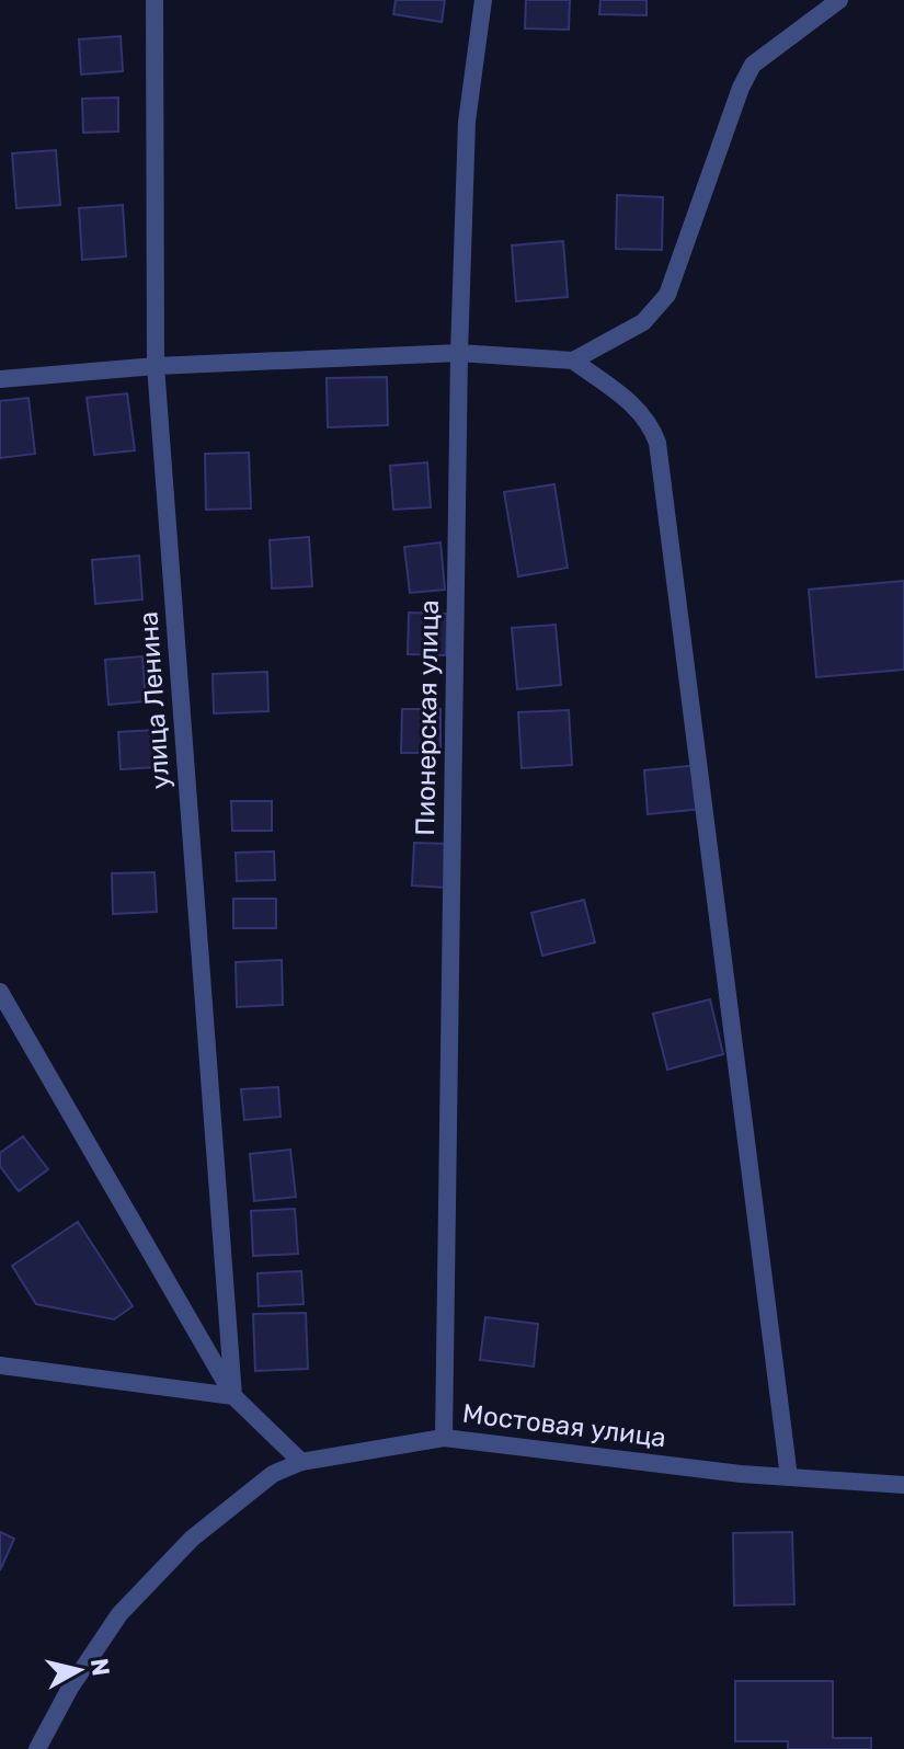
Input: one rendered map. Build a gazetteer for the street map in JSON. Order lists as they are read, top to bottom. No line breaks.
{"streets":{"street":["улица Ленина","Пионерская улица","Мостовая улица"]},"crossings":[["Пионерская улица","Мостовая улица"]],"north":"right"}
